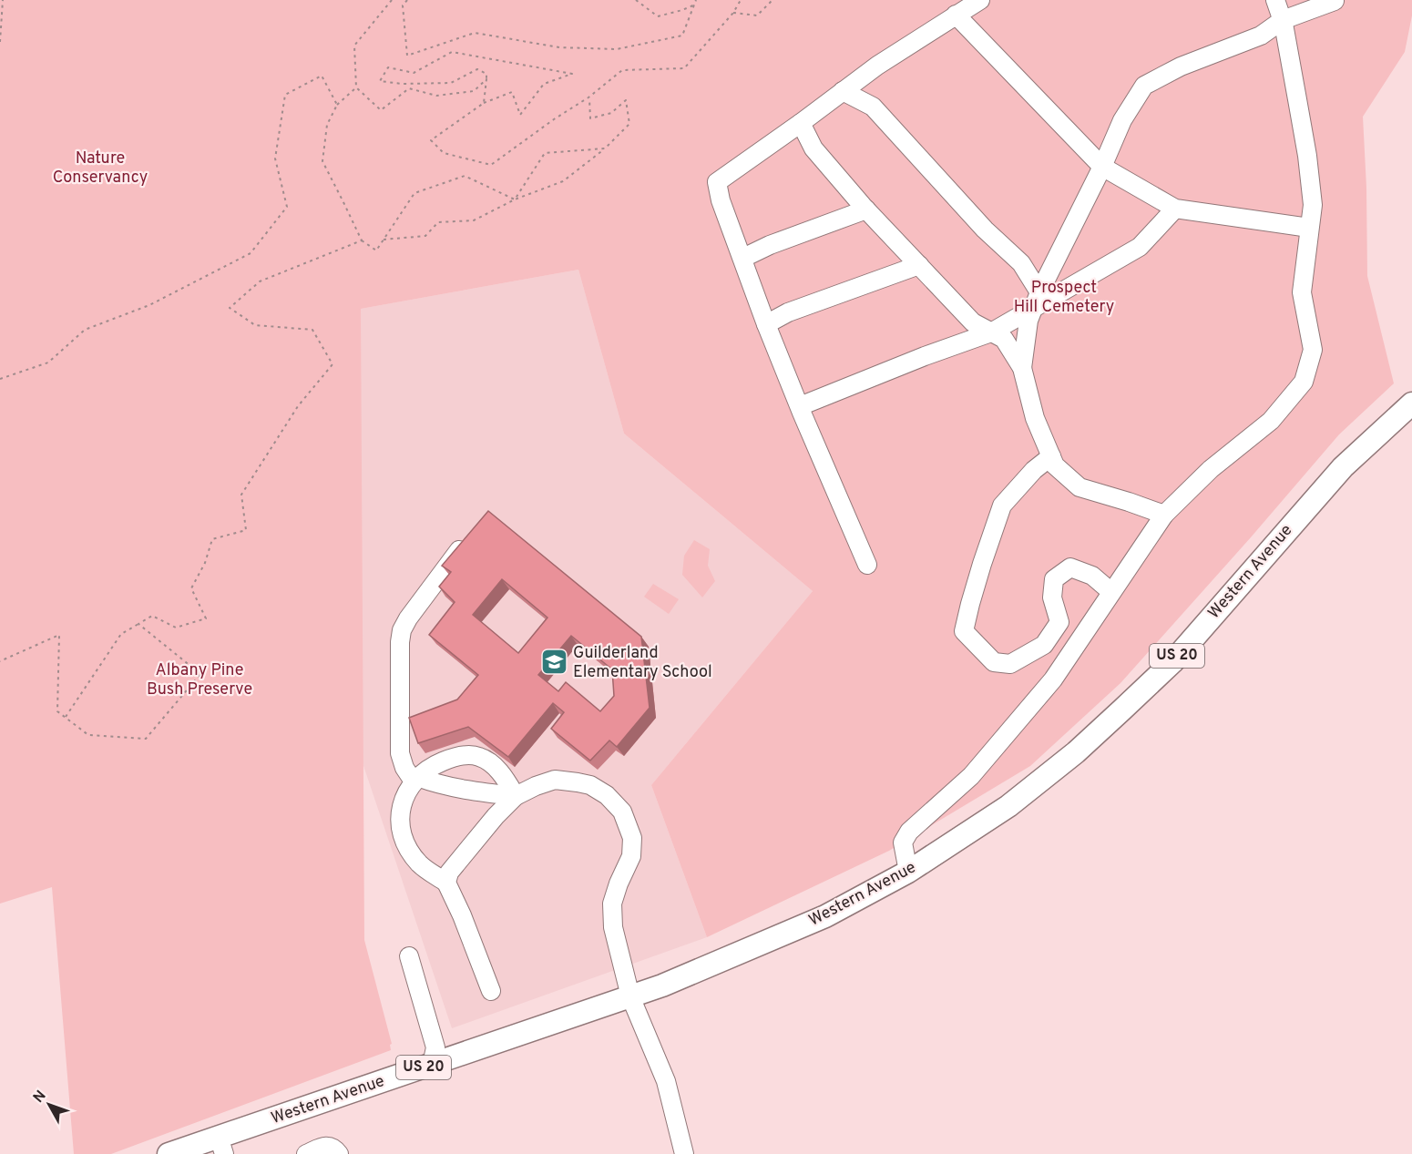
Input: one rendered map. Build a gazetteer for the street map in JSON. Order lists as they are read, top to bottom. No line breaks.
{"streets":{"main road":["Western Avenue","US 20"]},"parks":["Nature Conservancy","Prospect Hill Cemetery","Albany Pine Bush Preserve"],"places":{"school or university":["Guilderland Elementary School"]},"north":"top left"}
